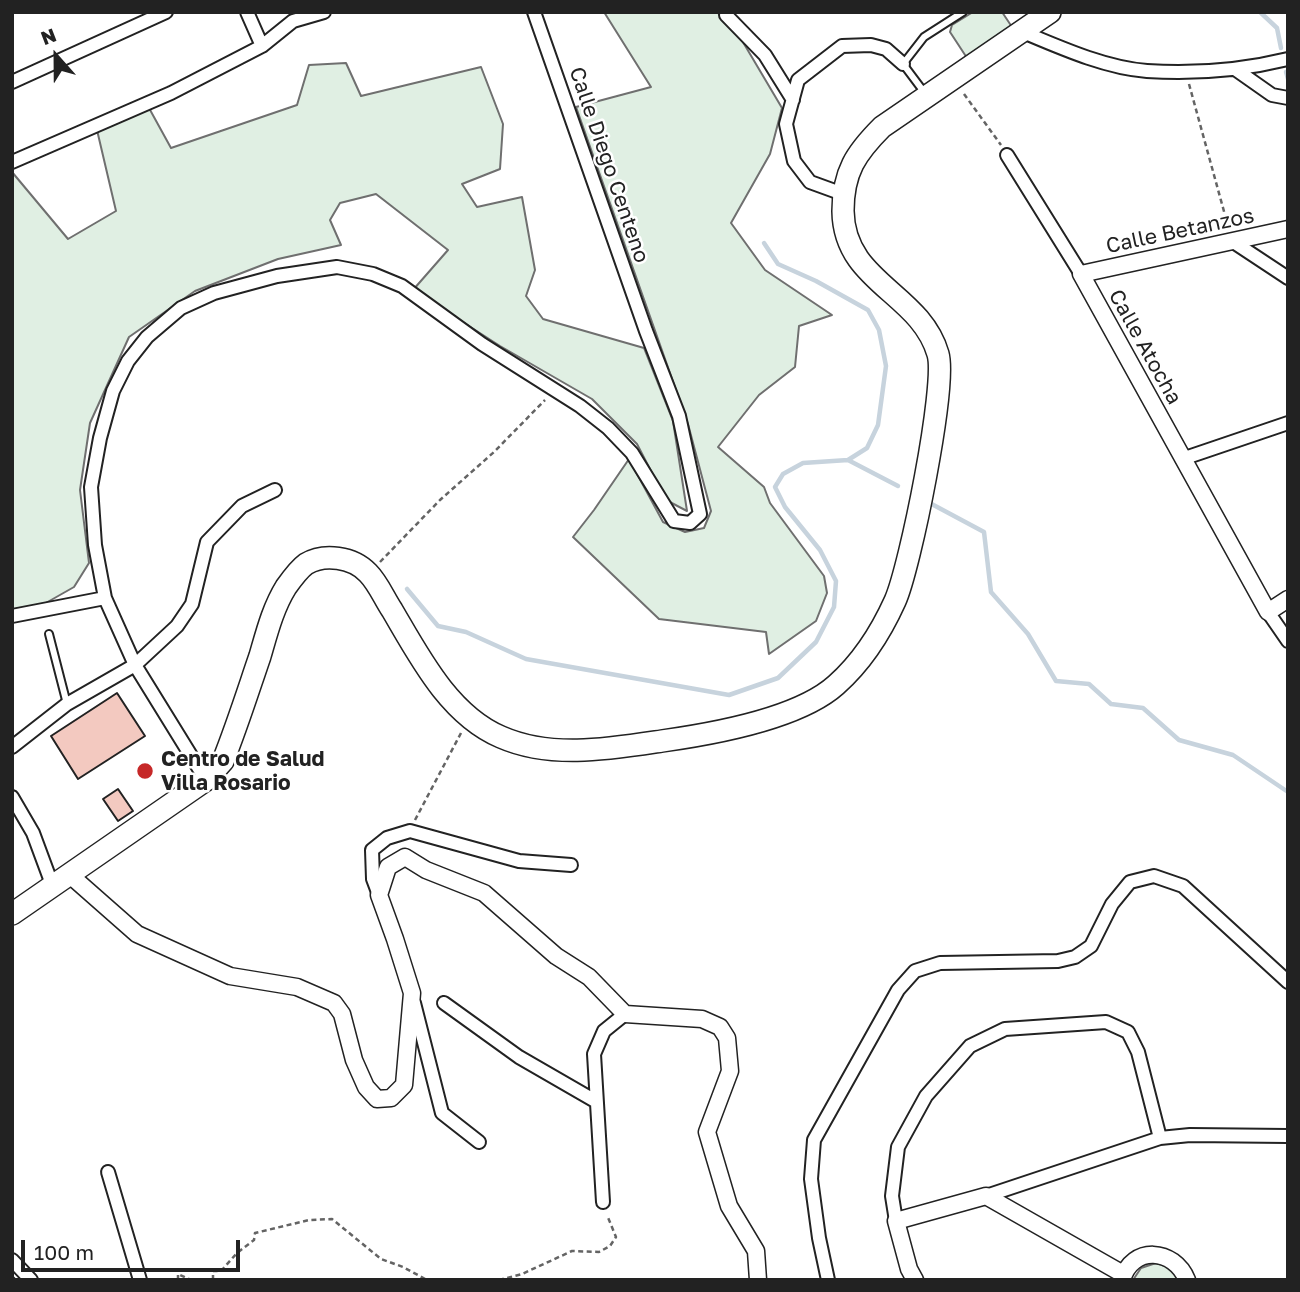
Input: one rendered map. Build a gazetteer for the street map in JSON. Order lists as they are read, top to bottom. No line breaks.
{"streets":{"street":["Calle Diego Centeno","Calle Betanzos","Calle Atocha"]},"crossings":[["Calle Betanzos","Calle Atocha"]],"places":["Centro de Salud Villa Rosario"],"scale_bar":"100 m","north":"top"}
